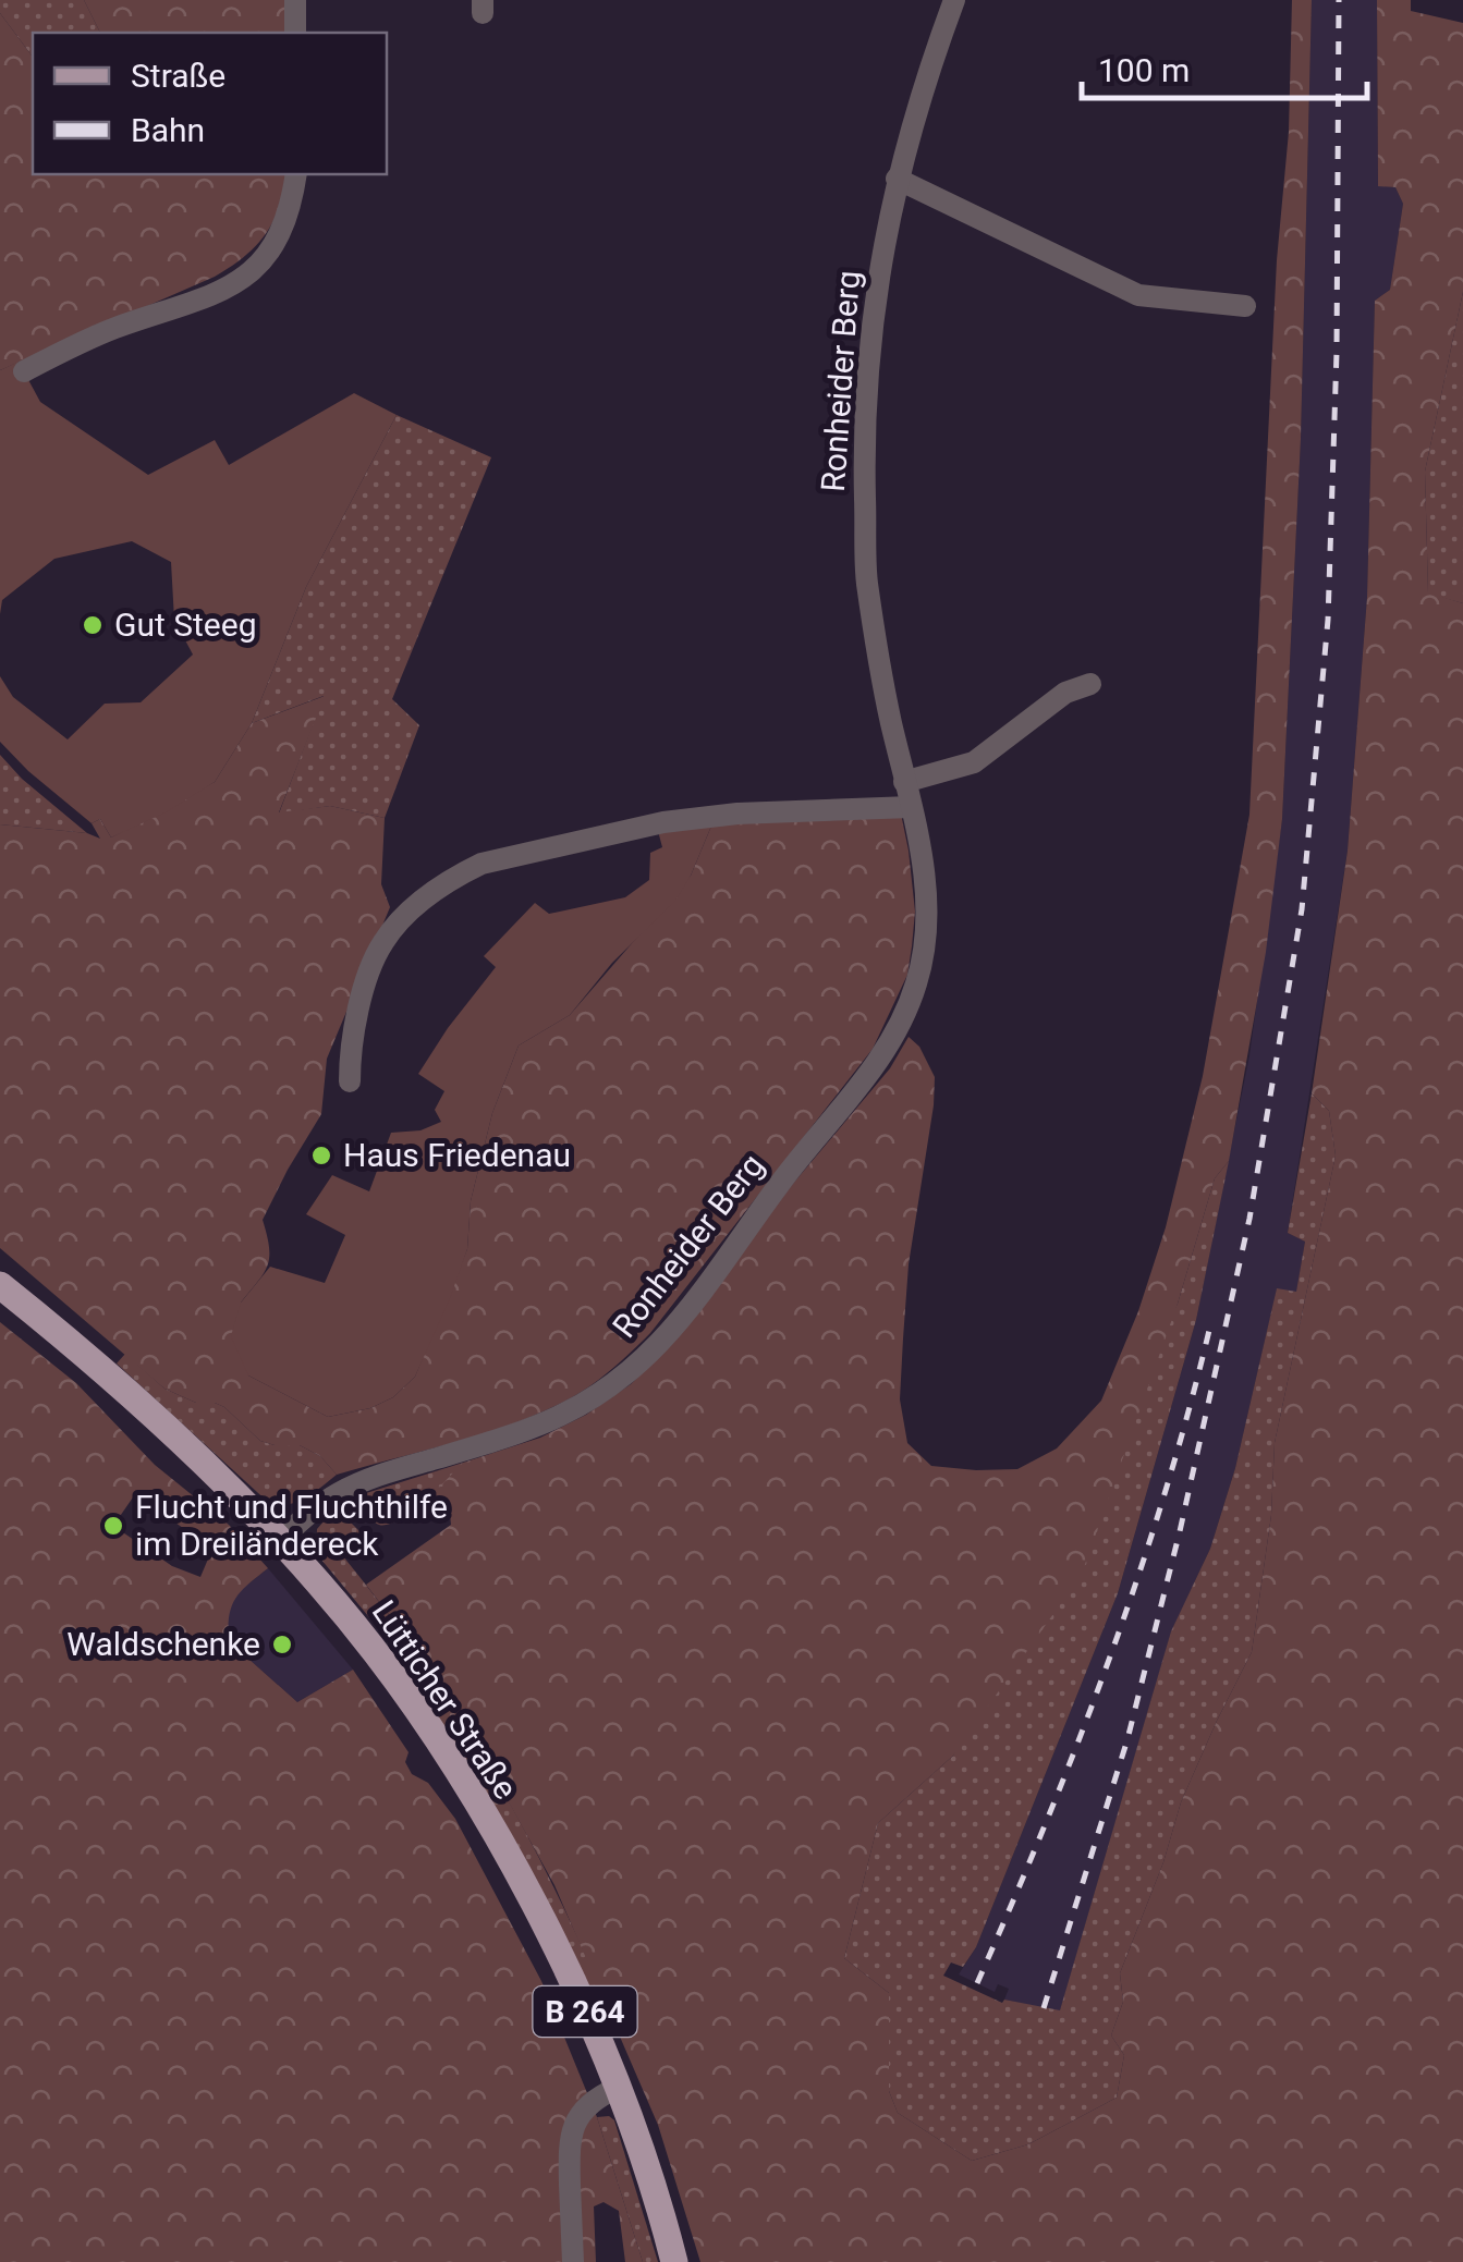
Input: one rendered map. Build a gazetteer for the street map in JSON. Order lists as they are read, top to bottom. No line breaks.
{"streets":{"main road":["Lütticher Straße","B 264"],"street":["Ronheider Berg"]},"crossings":[["Ronheider Berg","Lütticher Straße"]],"places":["Gut Steeg","Haus Friedenau","Flucht und Fluchthilfe im Dreiländereck","Waldschenke"],"legend":["Straße","Bahn"],"scale_bar":"100 m"}
